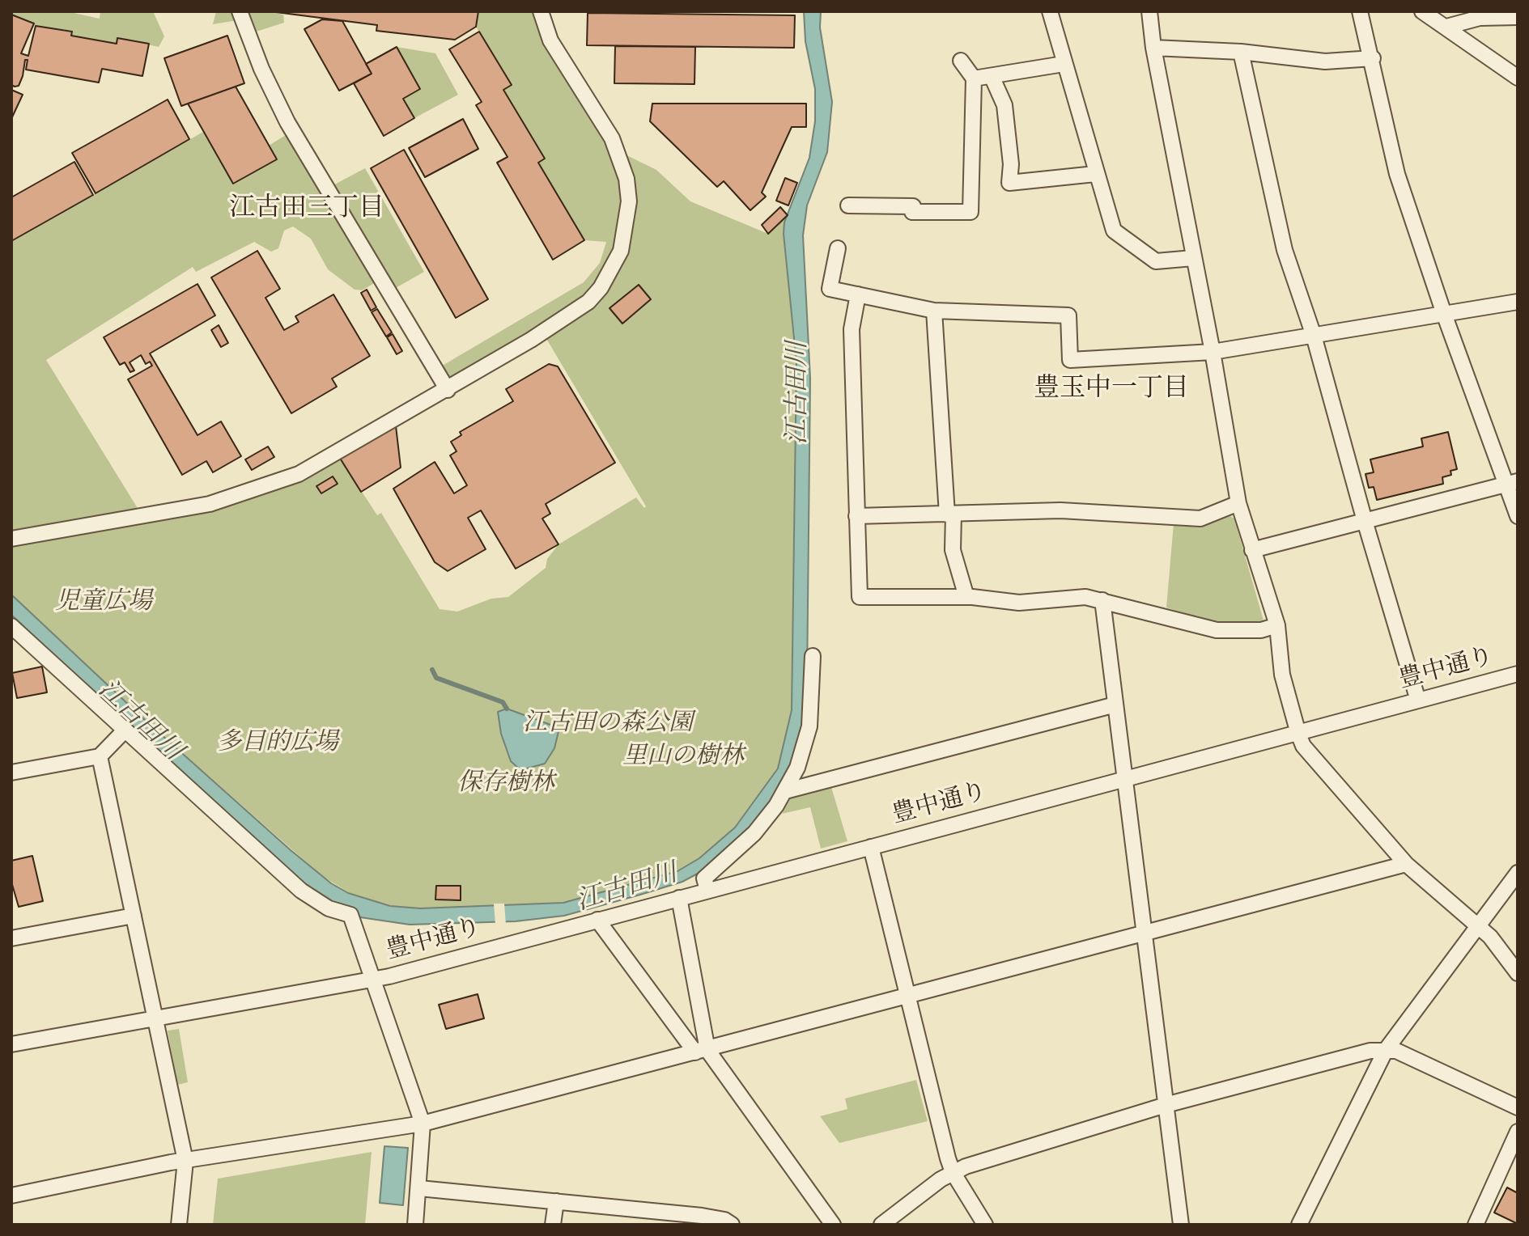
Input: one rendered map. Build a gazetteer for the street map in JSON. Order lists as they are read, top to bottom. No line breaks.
{"streets":{"street":["豊中通り"]},"districts":["江古田三丁目","豊玉中一丁目"],"water":["江古田川"],"parks":["児童広場","江古田の森公園","多目的広場","里山の樹林","保存樹林"]}
